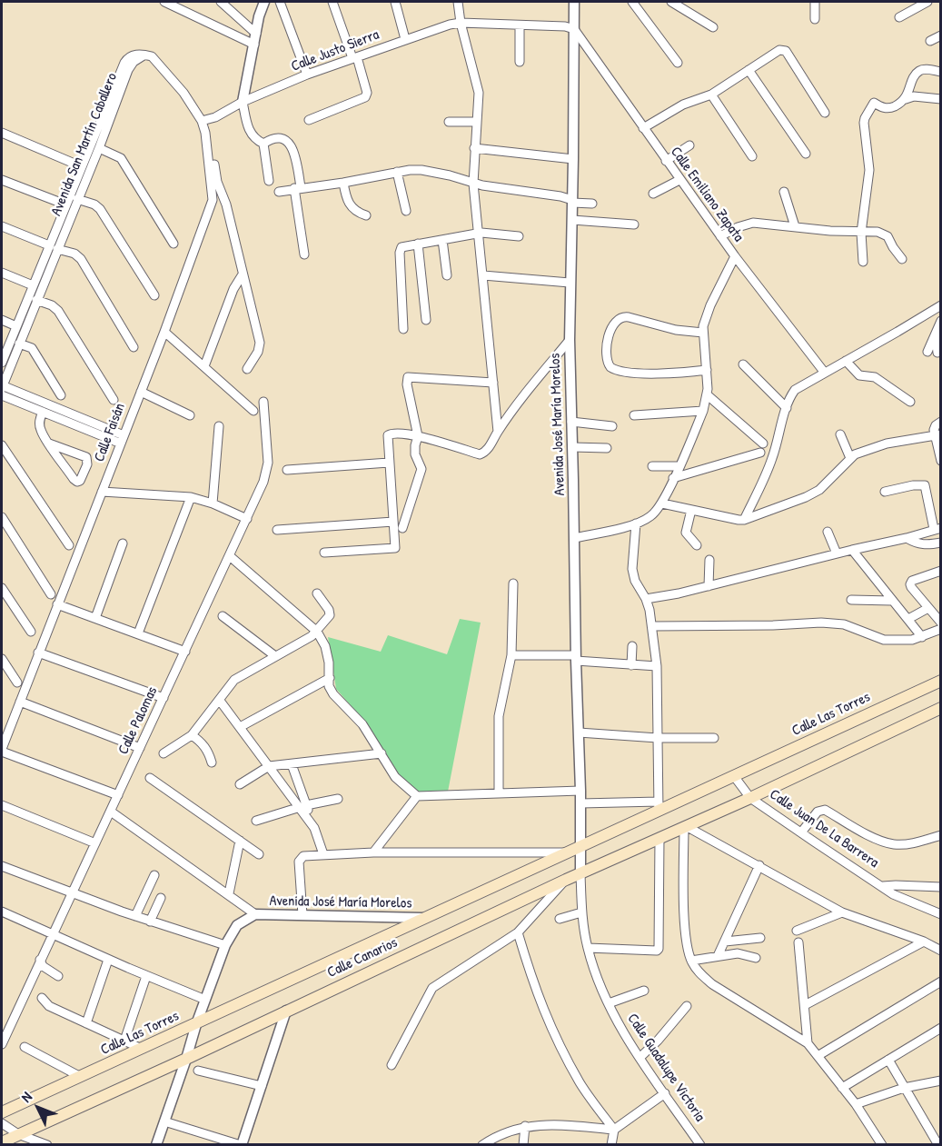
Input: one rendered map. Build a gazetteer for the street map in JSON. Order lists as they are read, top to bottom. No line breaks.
{"streets":{"main road":["Calle Las Torres","Calle Juan De La Barrera","Calle Canarios"],"street":["Calle Justo Sierra","Avenida San Martín Caballero","Calle Emiliano Zapata","Avenida José María Morelos","Calle Faisán","Calle Palomas","Calle Guadalupe Victoria"]},"crossings":[["Calle Justo Sierra","Calle Emiliano Zapata"],["Calle Justo Sierra","Avenida José María Morelos"],["Calle Justo Sierra","Calle Faisán"],["Calle Emiliano Zapata","Avenida José María Morelos"],["Avenida José María Morelos","Calle Las Torres"],["Avenida José María Morelos","Calle Canarios"],["Avenida José María Morelos","Calle Guadalupe Victoria"],["Calle Las Torres","Calle Canarios"],["Calle Juan De La Barrera","Calle Canarios"],["Calle Juan De La Barrera","Calle Guadalupe Victoria"],["Calle Canarios","Calle Guadalupe Victoria"]],"north":"top left"}
